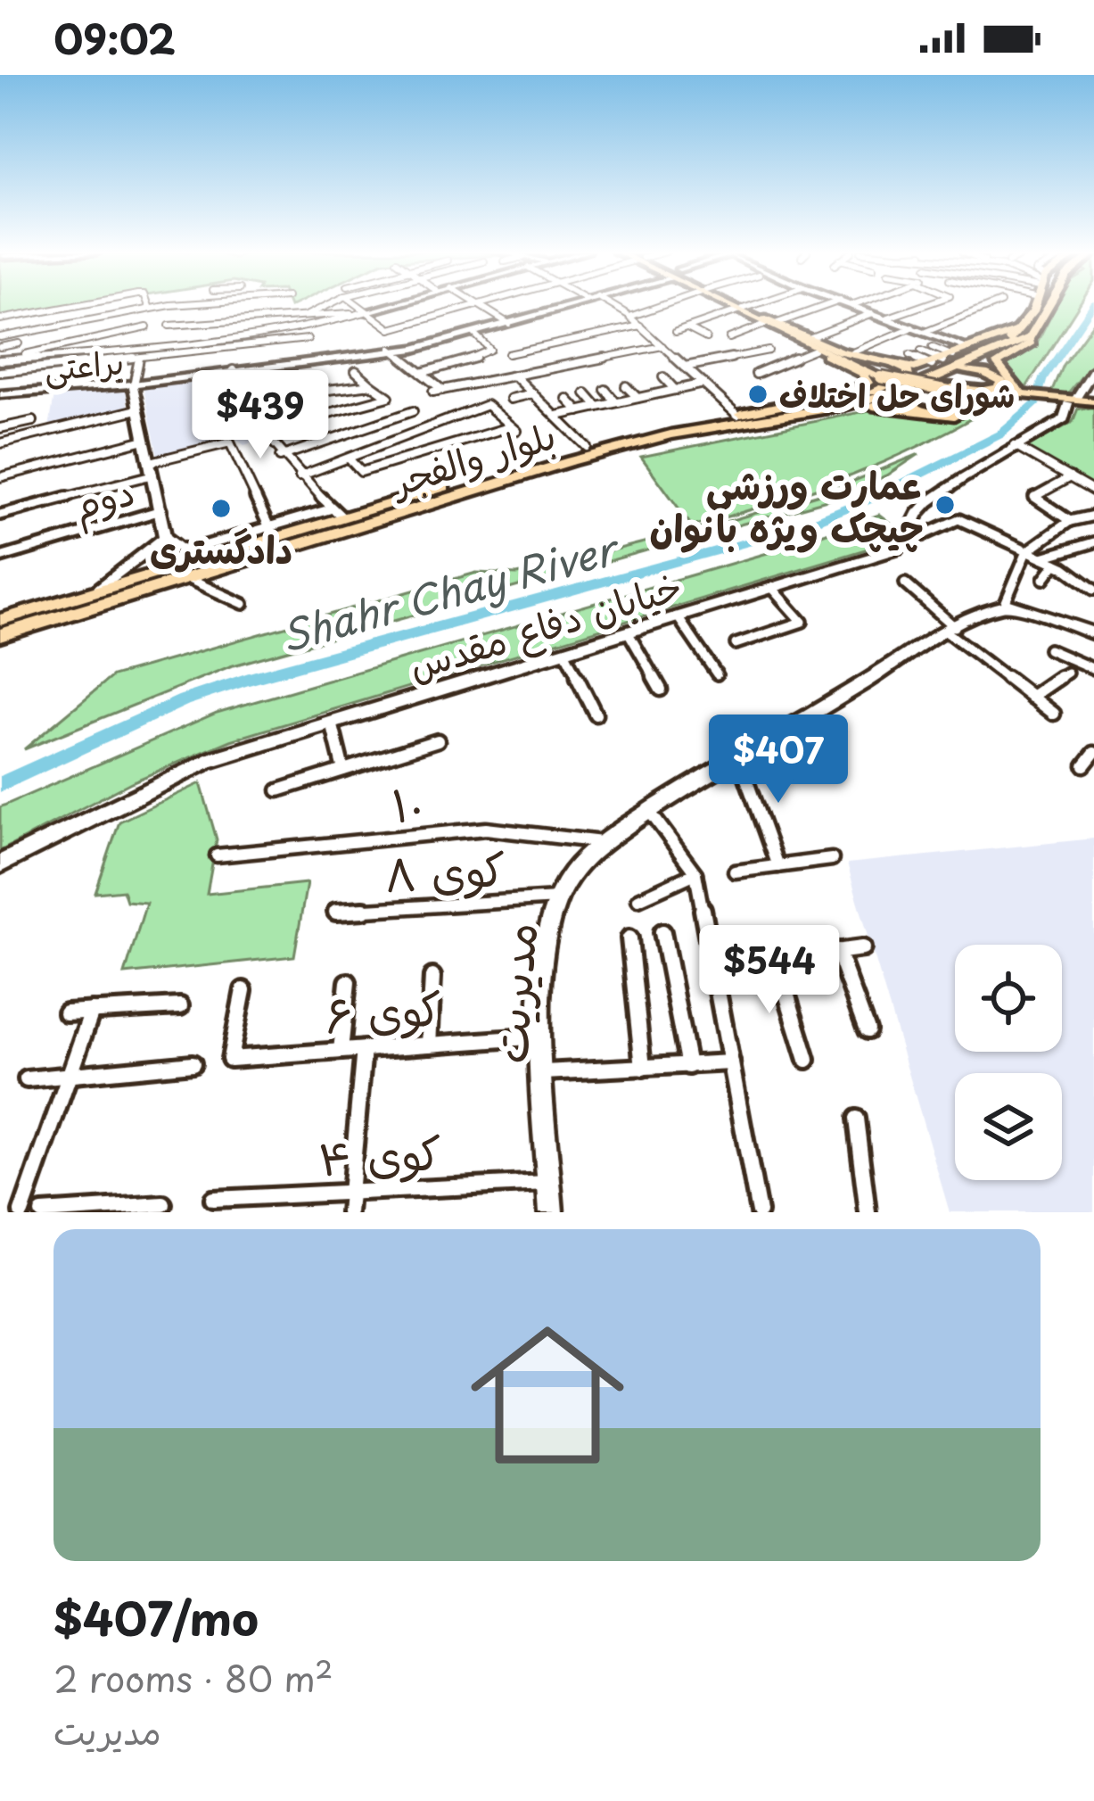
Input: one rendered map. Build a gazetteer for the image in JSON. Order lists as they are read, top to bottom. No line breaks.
{"streets":{"highway":["بلوار والفجر"],"street":["براعتی","دوم","خیابان دفاع مقدس","۱۰","کوی ۸","مدیریت","کوی ۶","کوی ۴"]},"crossings":[["۱۰","مدیریت"],["کوی ۸","مدیریت"],["مدیریت","کوی ۶"],["مدیریت","کوی ۴"]],"water":["Shahr Chay River"],"places":["شورای حل اختلاف","عمارت ورزشی چیچک ویژه بانوان","دادگستری"],"page":{"status":"09:02","price":["$439","$407","$544"],"list":[{"name":"$407/mo","note":"2 rooms · 80 m² · مدیریت"}]}}
